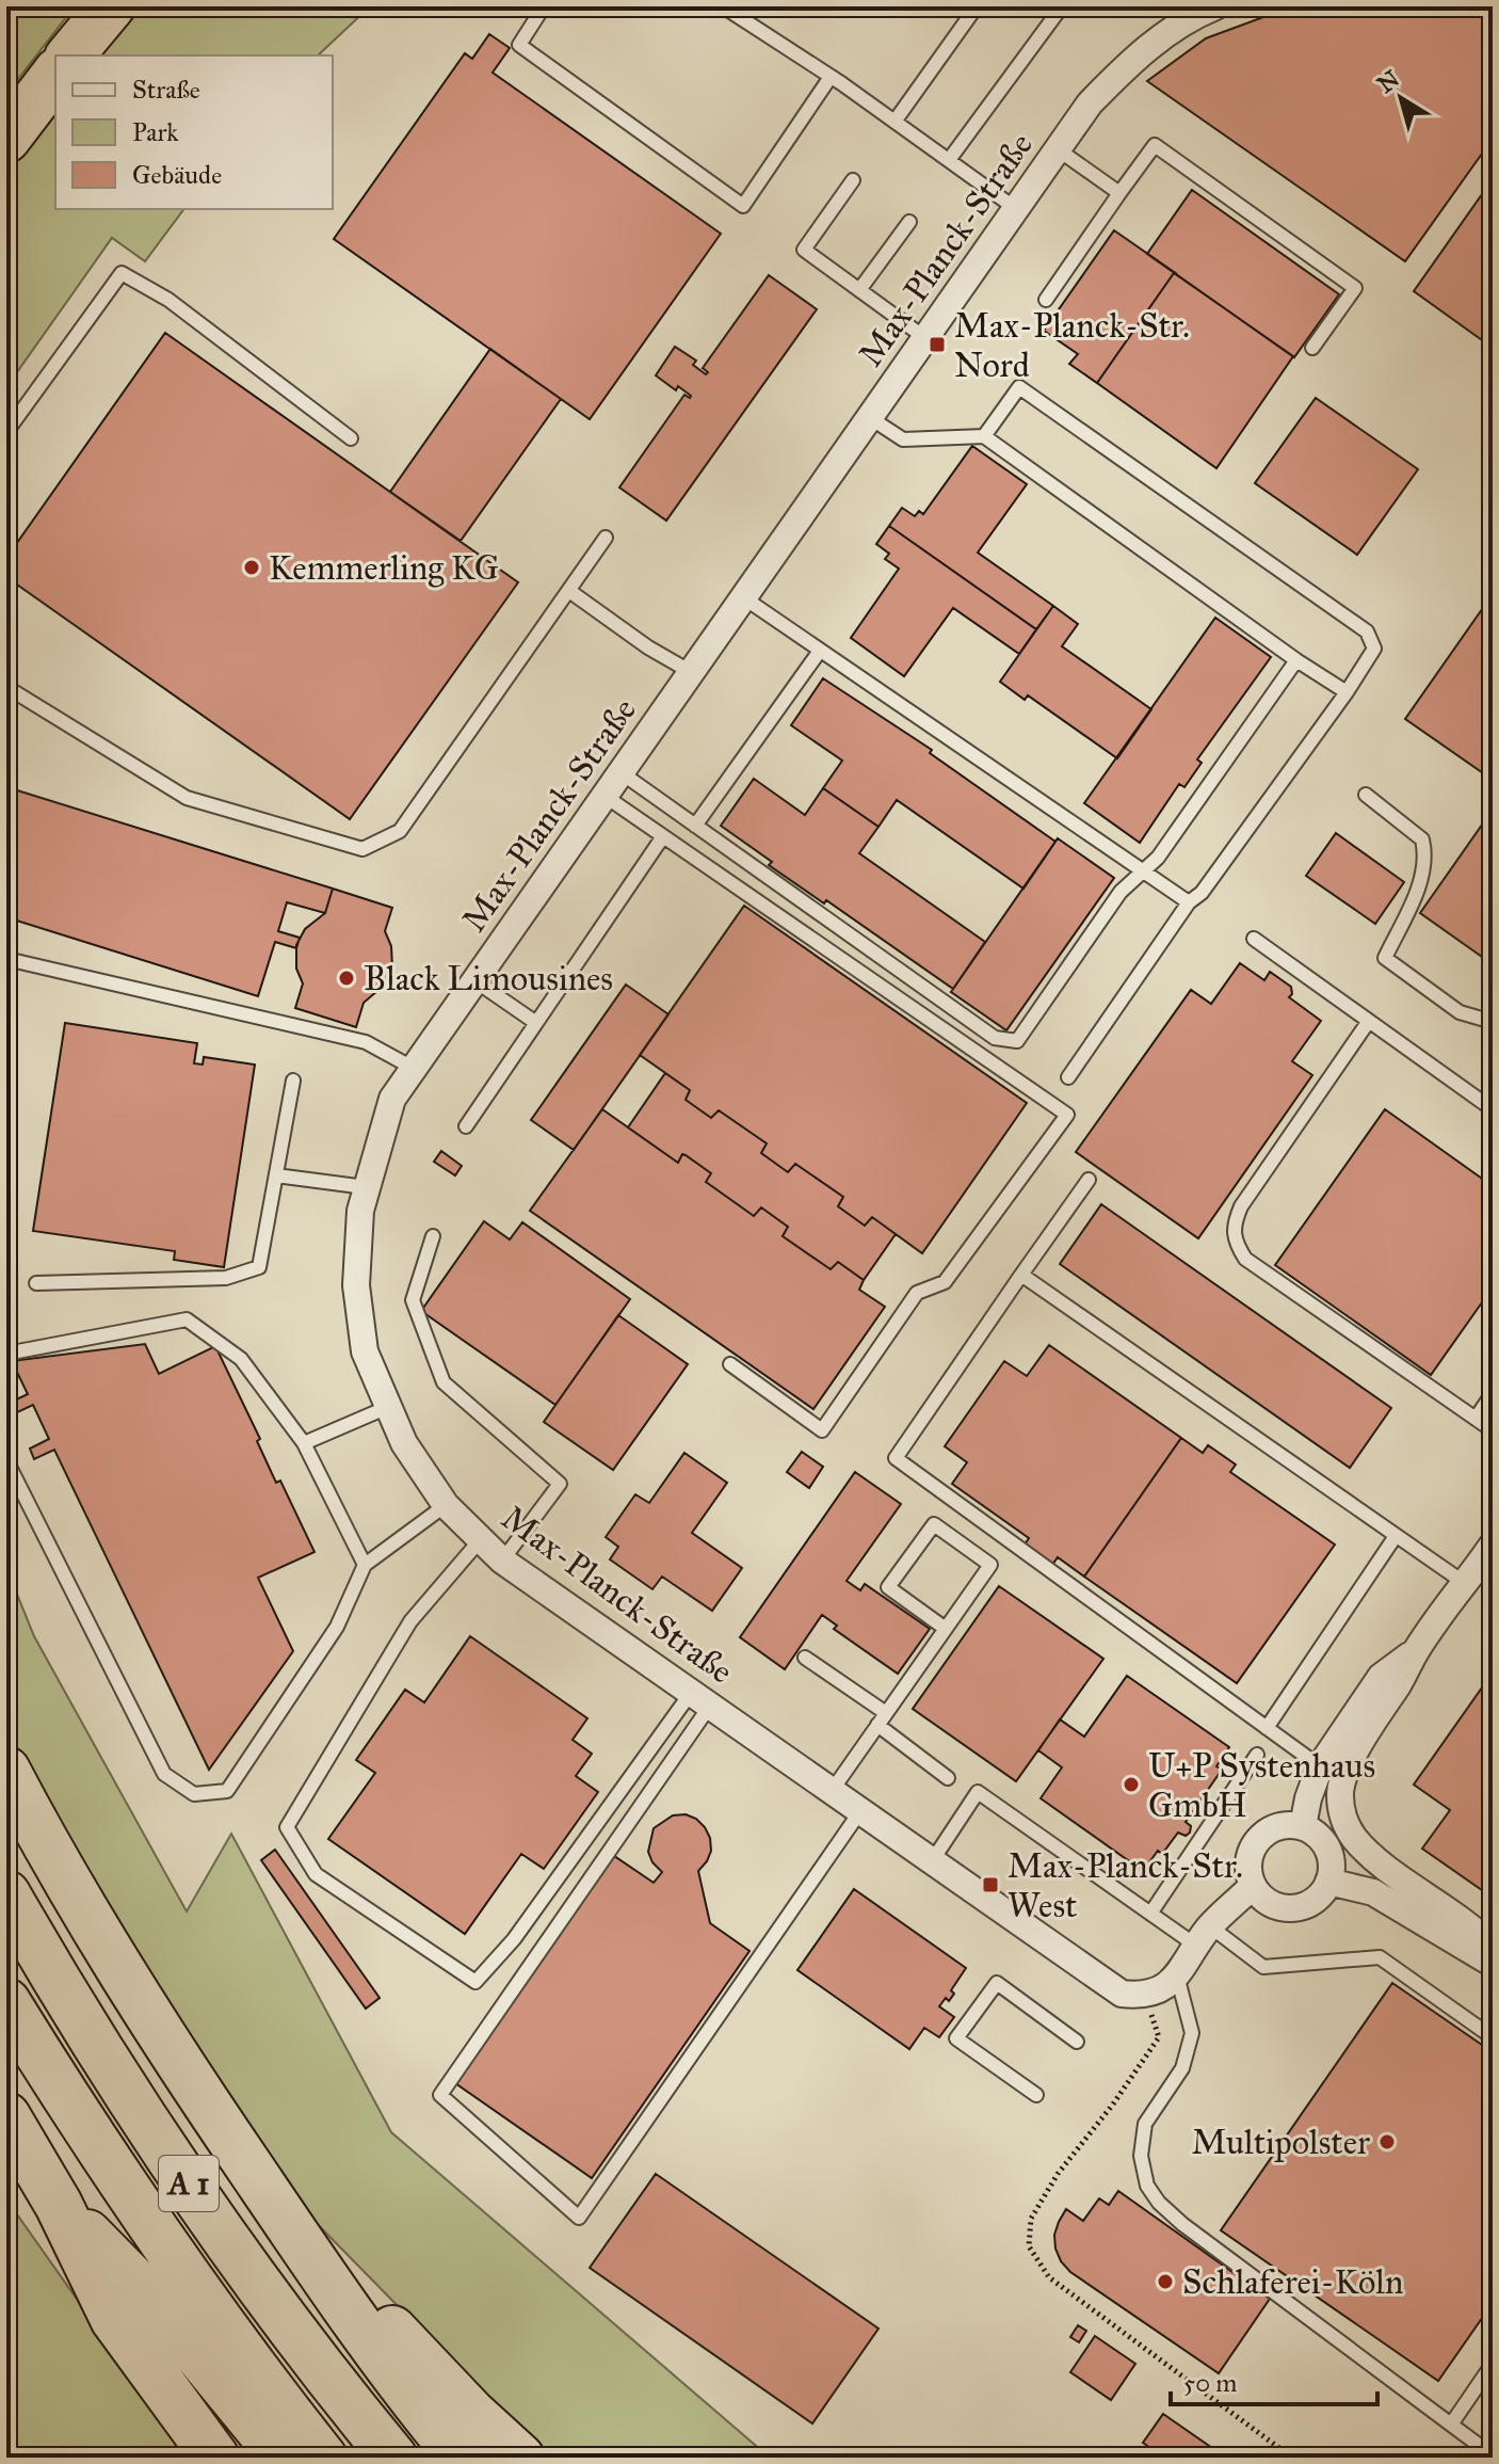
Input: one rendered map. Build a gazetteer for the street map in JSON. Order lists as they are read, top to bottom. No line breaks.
{"streets":{"highway":["A 1"],"street":["Max-Planck-Straße"]},"places":{"transit":["Max-Planck-Str. Nord","Max-Planck-Str. West"],"other":["Kemmerling KG","Black Limousines","U+P Systenhaus GmbH","Multipolster","Schlaferei-Köln"]},"legend":["Straße","Park","Gebäude"],"scale_bar":"50 m","north":"top left"}
